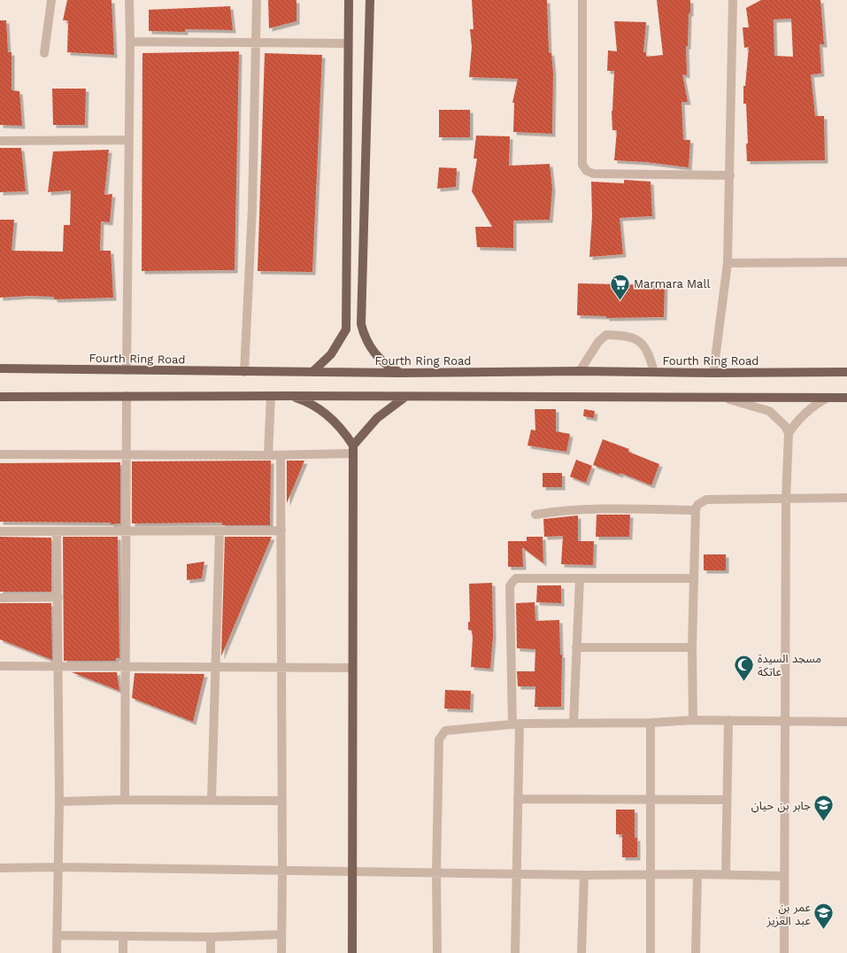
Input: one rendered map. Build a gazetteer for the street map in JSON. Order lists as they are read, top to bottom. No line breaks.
{"streets":{"main road":["Fourth Ring Road"]},"places":{"supermarket":["Marmara Mall"],"mosque":["مسجد السيدة عاتكة"],"school or university":["جابر بن حيان","عمر بن عبد العزيز"]}}
